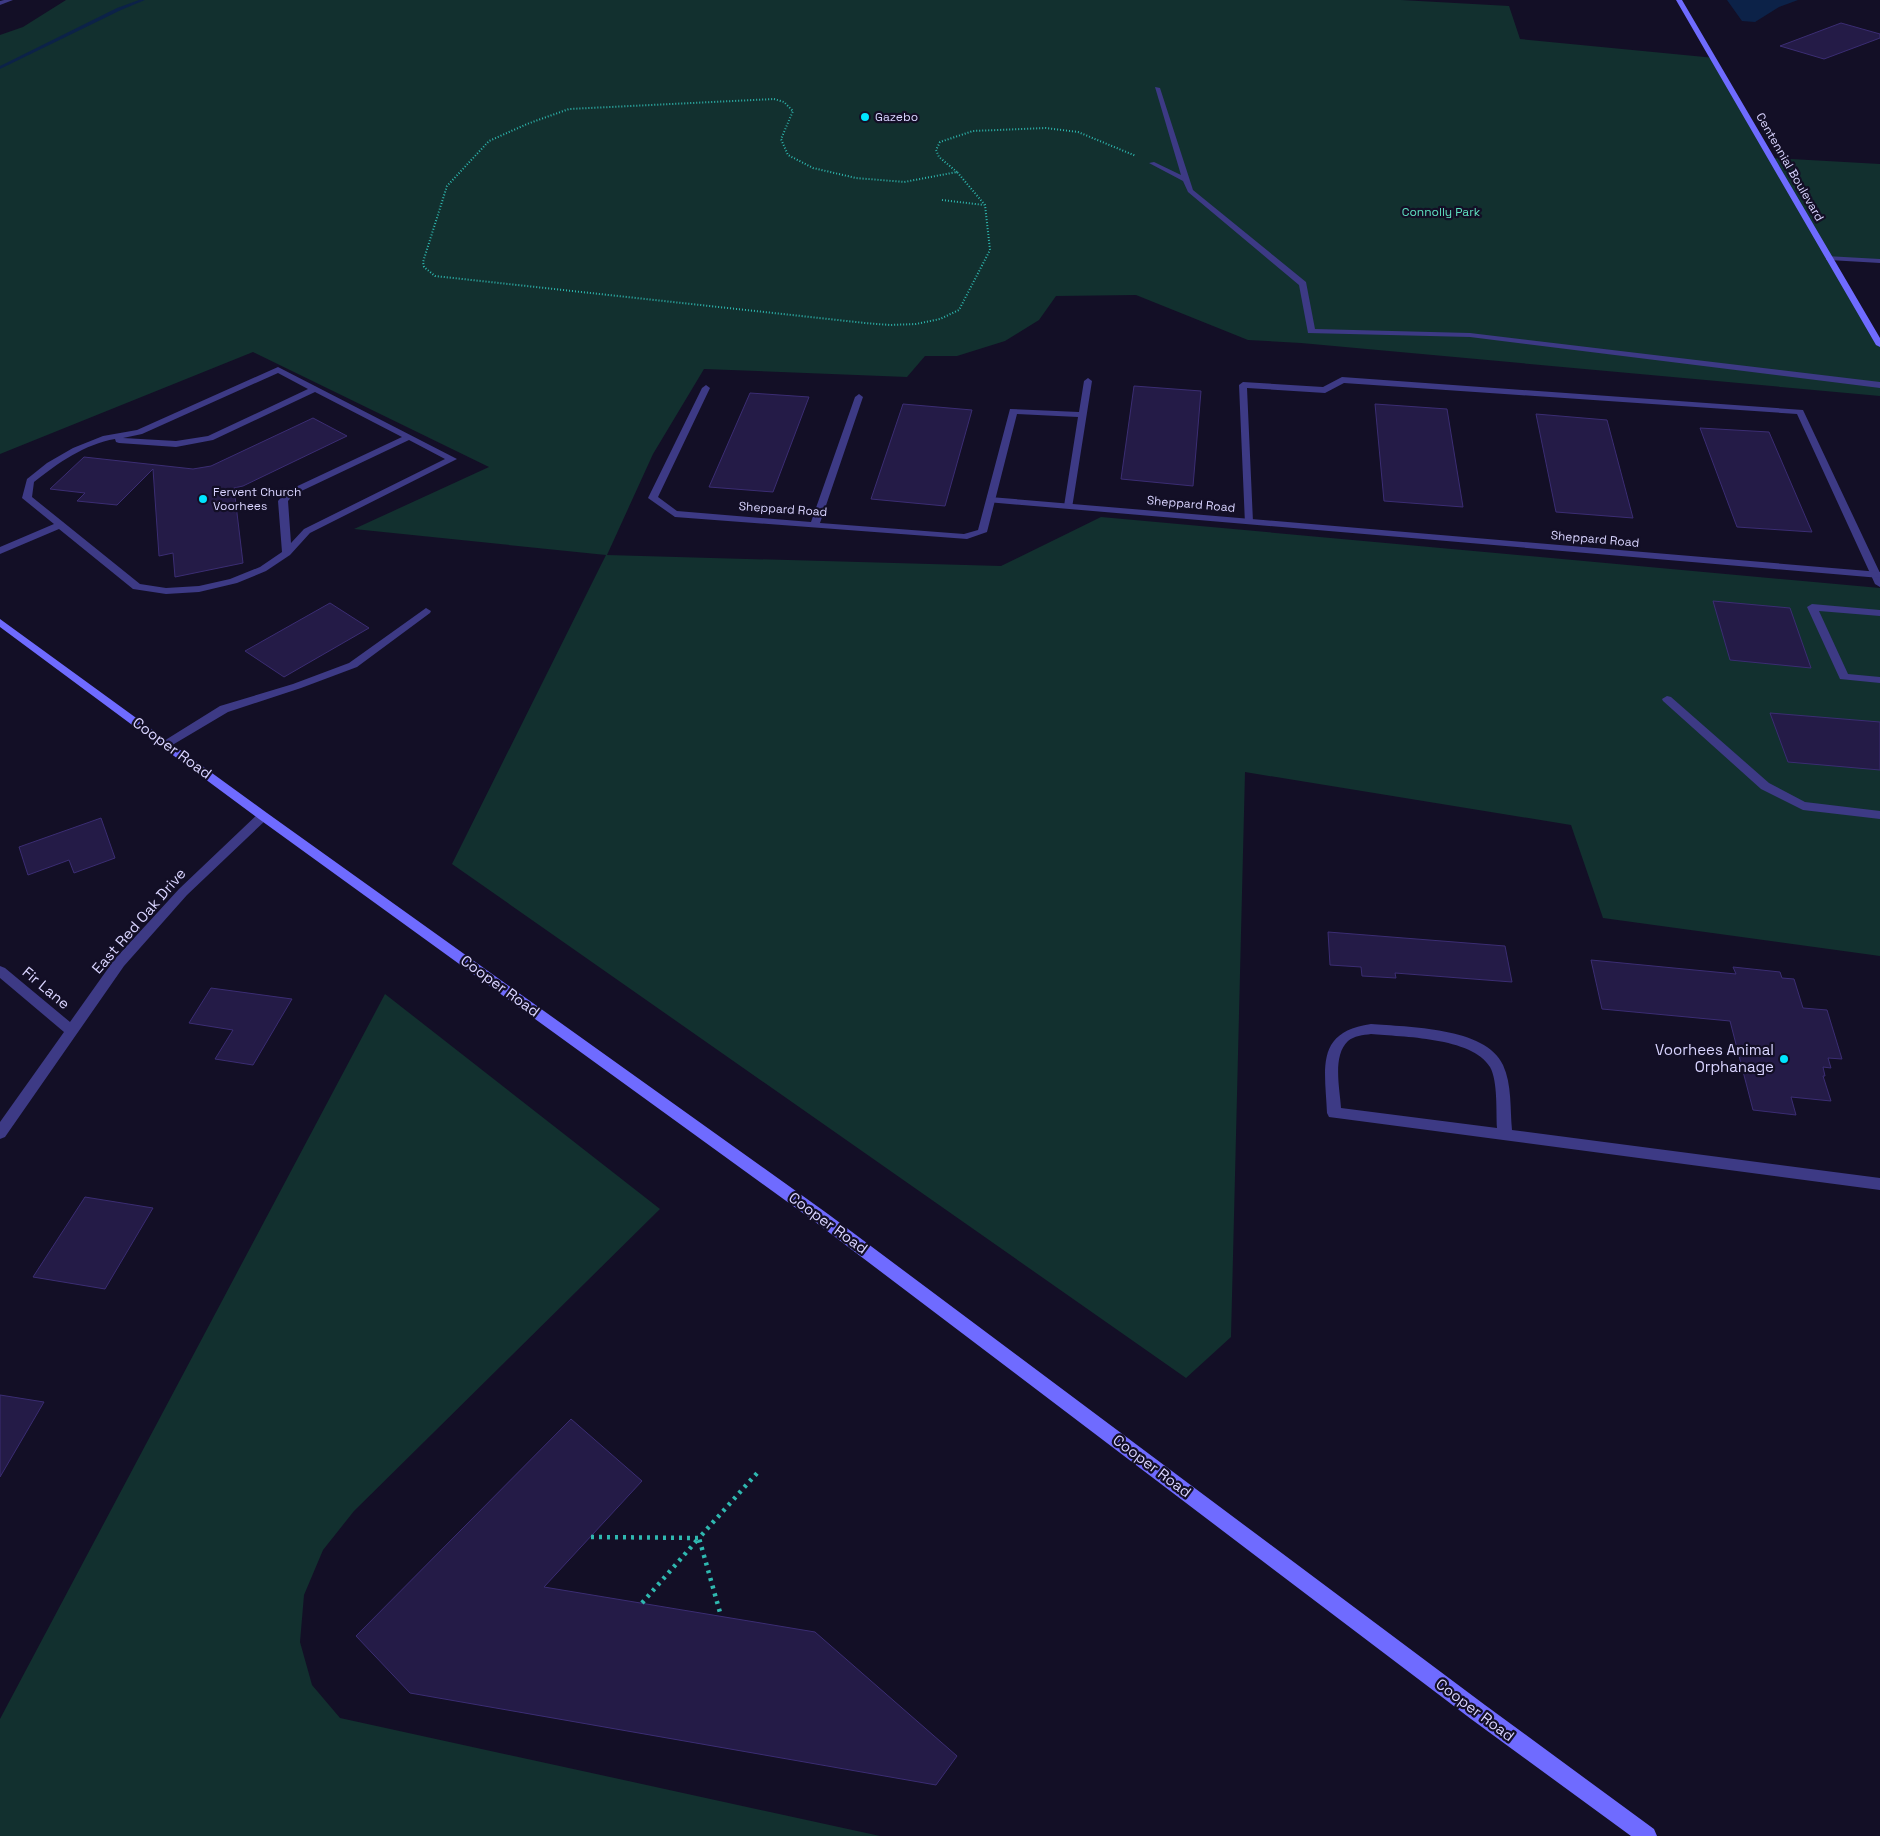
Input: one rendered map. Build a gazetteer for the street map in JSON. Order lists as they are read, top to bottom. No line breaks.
{"streets":{"street":["Centennial Boulevard","Sheppard Road","Cooper Road","East Red Oak Drive","Fir Lane"]},"crossings":[["Cooper Road","East Red Oak Drive"],["East Red Oak Drive","Fir Lane"]],"parks":["Connolly Park"],"places":["Gazebo","Fervent Church Voorhees","Voorhees Animal Orphanage"]}
